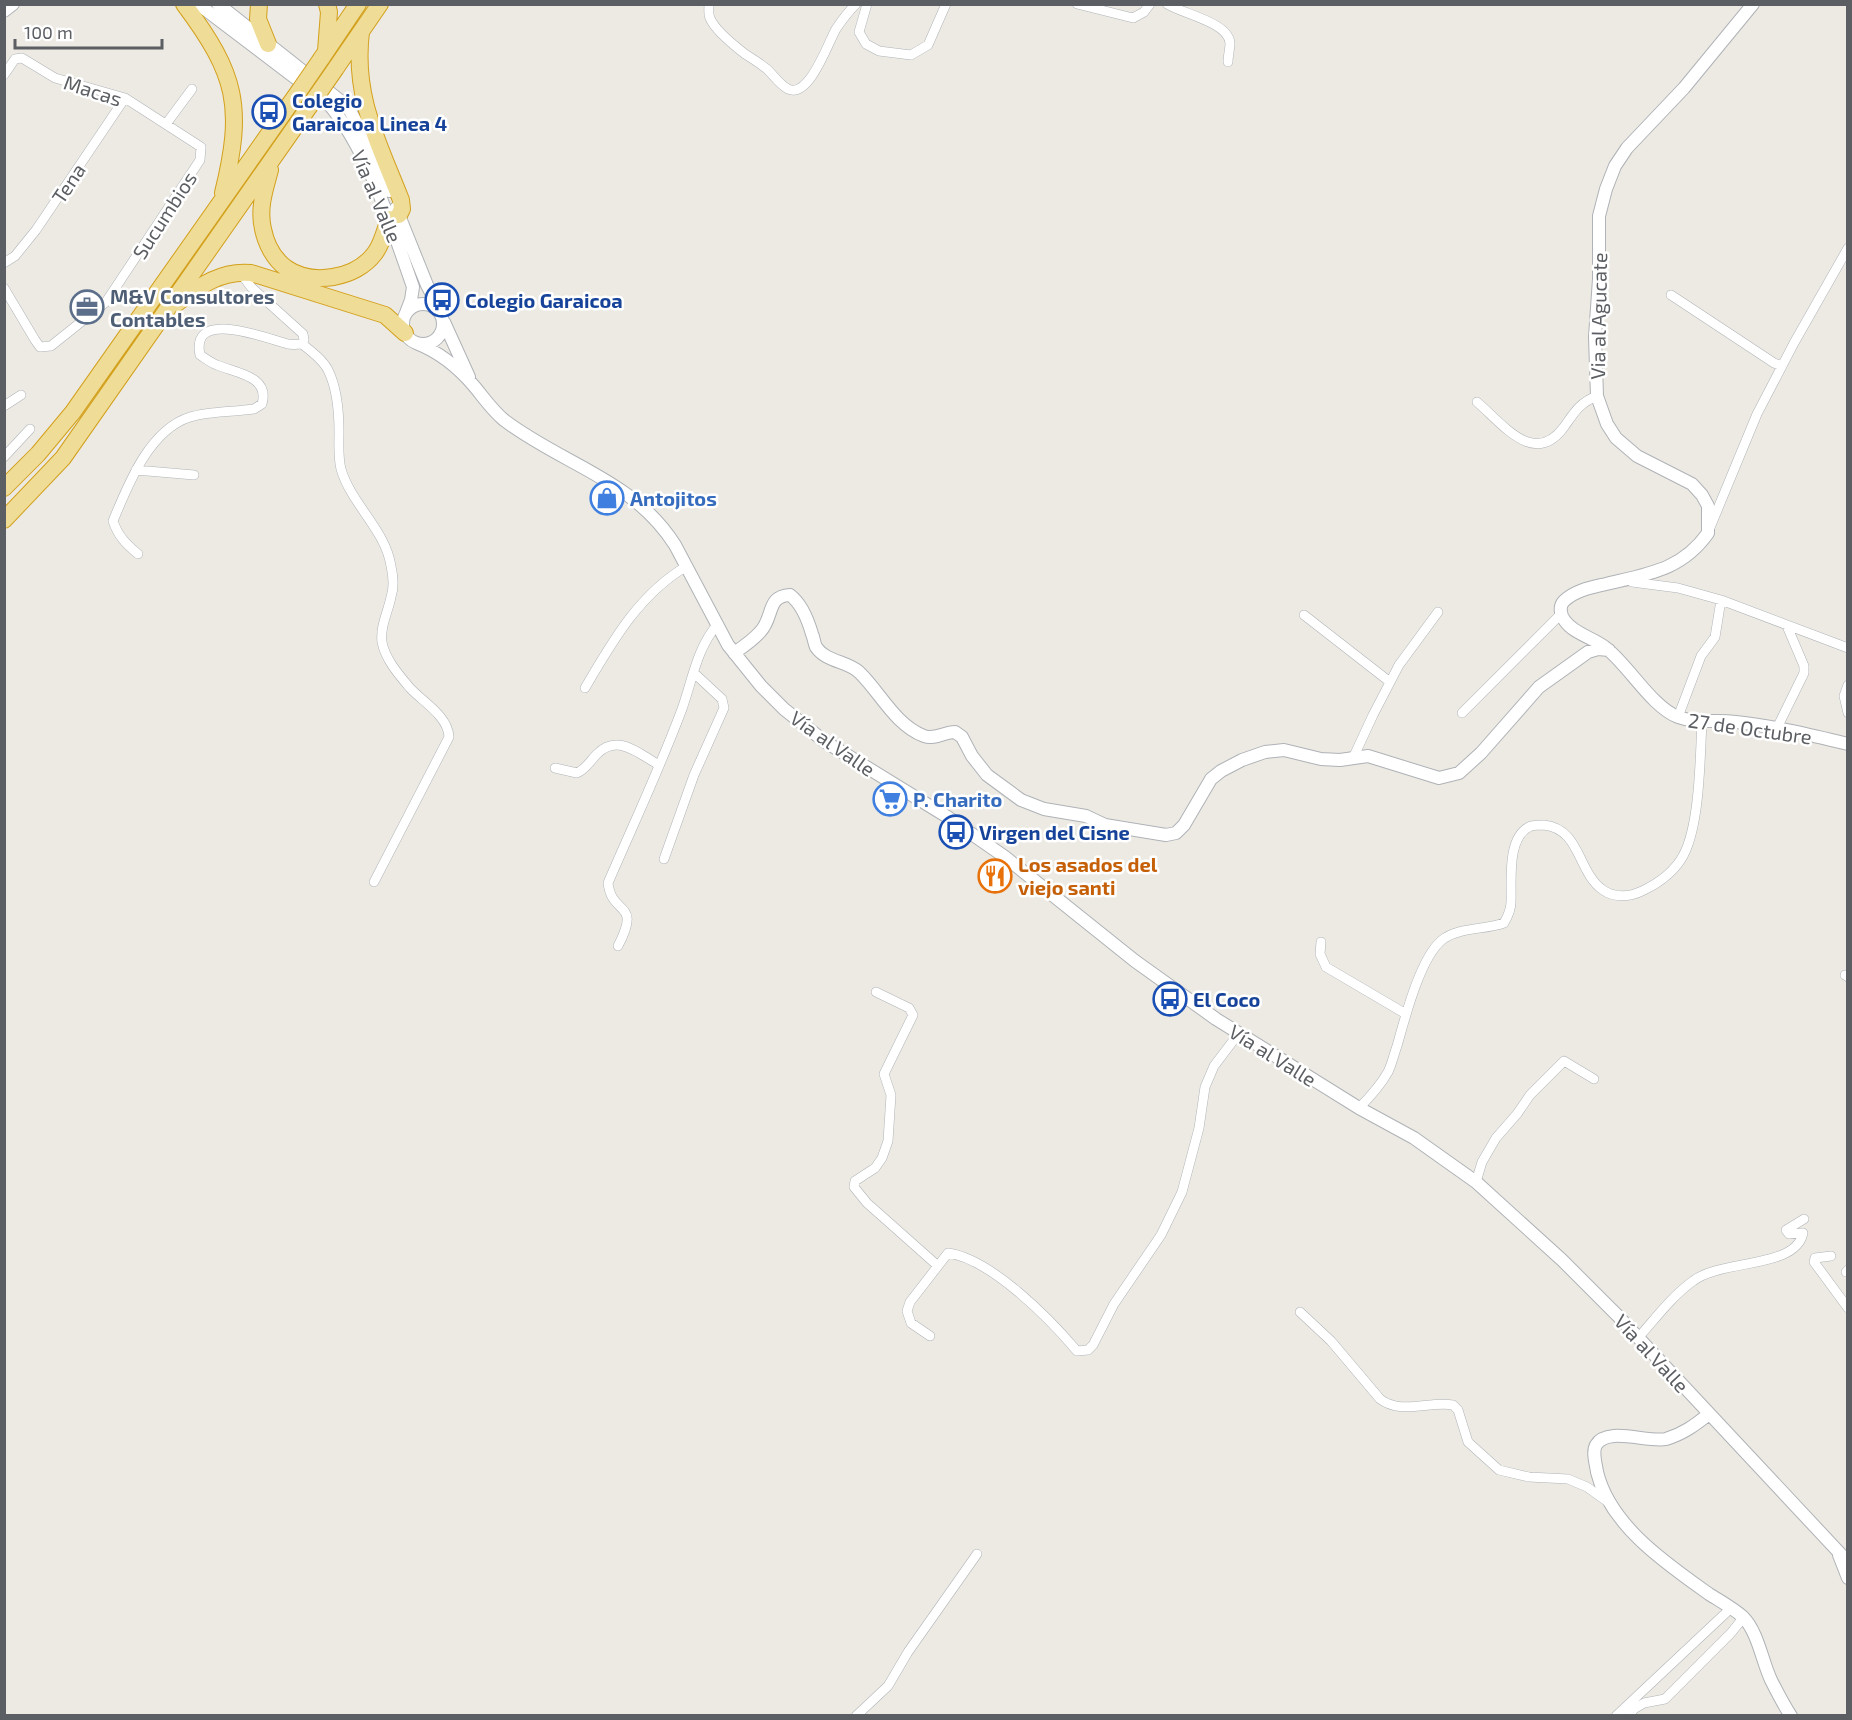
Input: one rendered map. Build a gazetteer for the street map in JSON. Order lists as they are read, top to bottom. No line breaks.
{"streets":{"main road":["Vía al Valle","Via al Agucate","27 de Octubre"],"street":["Macas","Tena","Sucumbios"]},"crossings":[["Macas","Tena"],["Macas","Sucumbios"]],"places":{"bus stop":["Colegio Garaicoa Linea 4","Colegio Garaicoa","Virgen del Cisne","El Coco"],"office":["M&V Consultores Contables"],"shop":["Antojitos"],"supermarket":["P. Charito"],"restaurant":["Los asados del viejo santi"]},"scale_bar":"100 m"}
